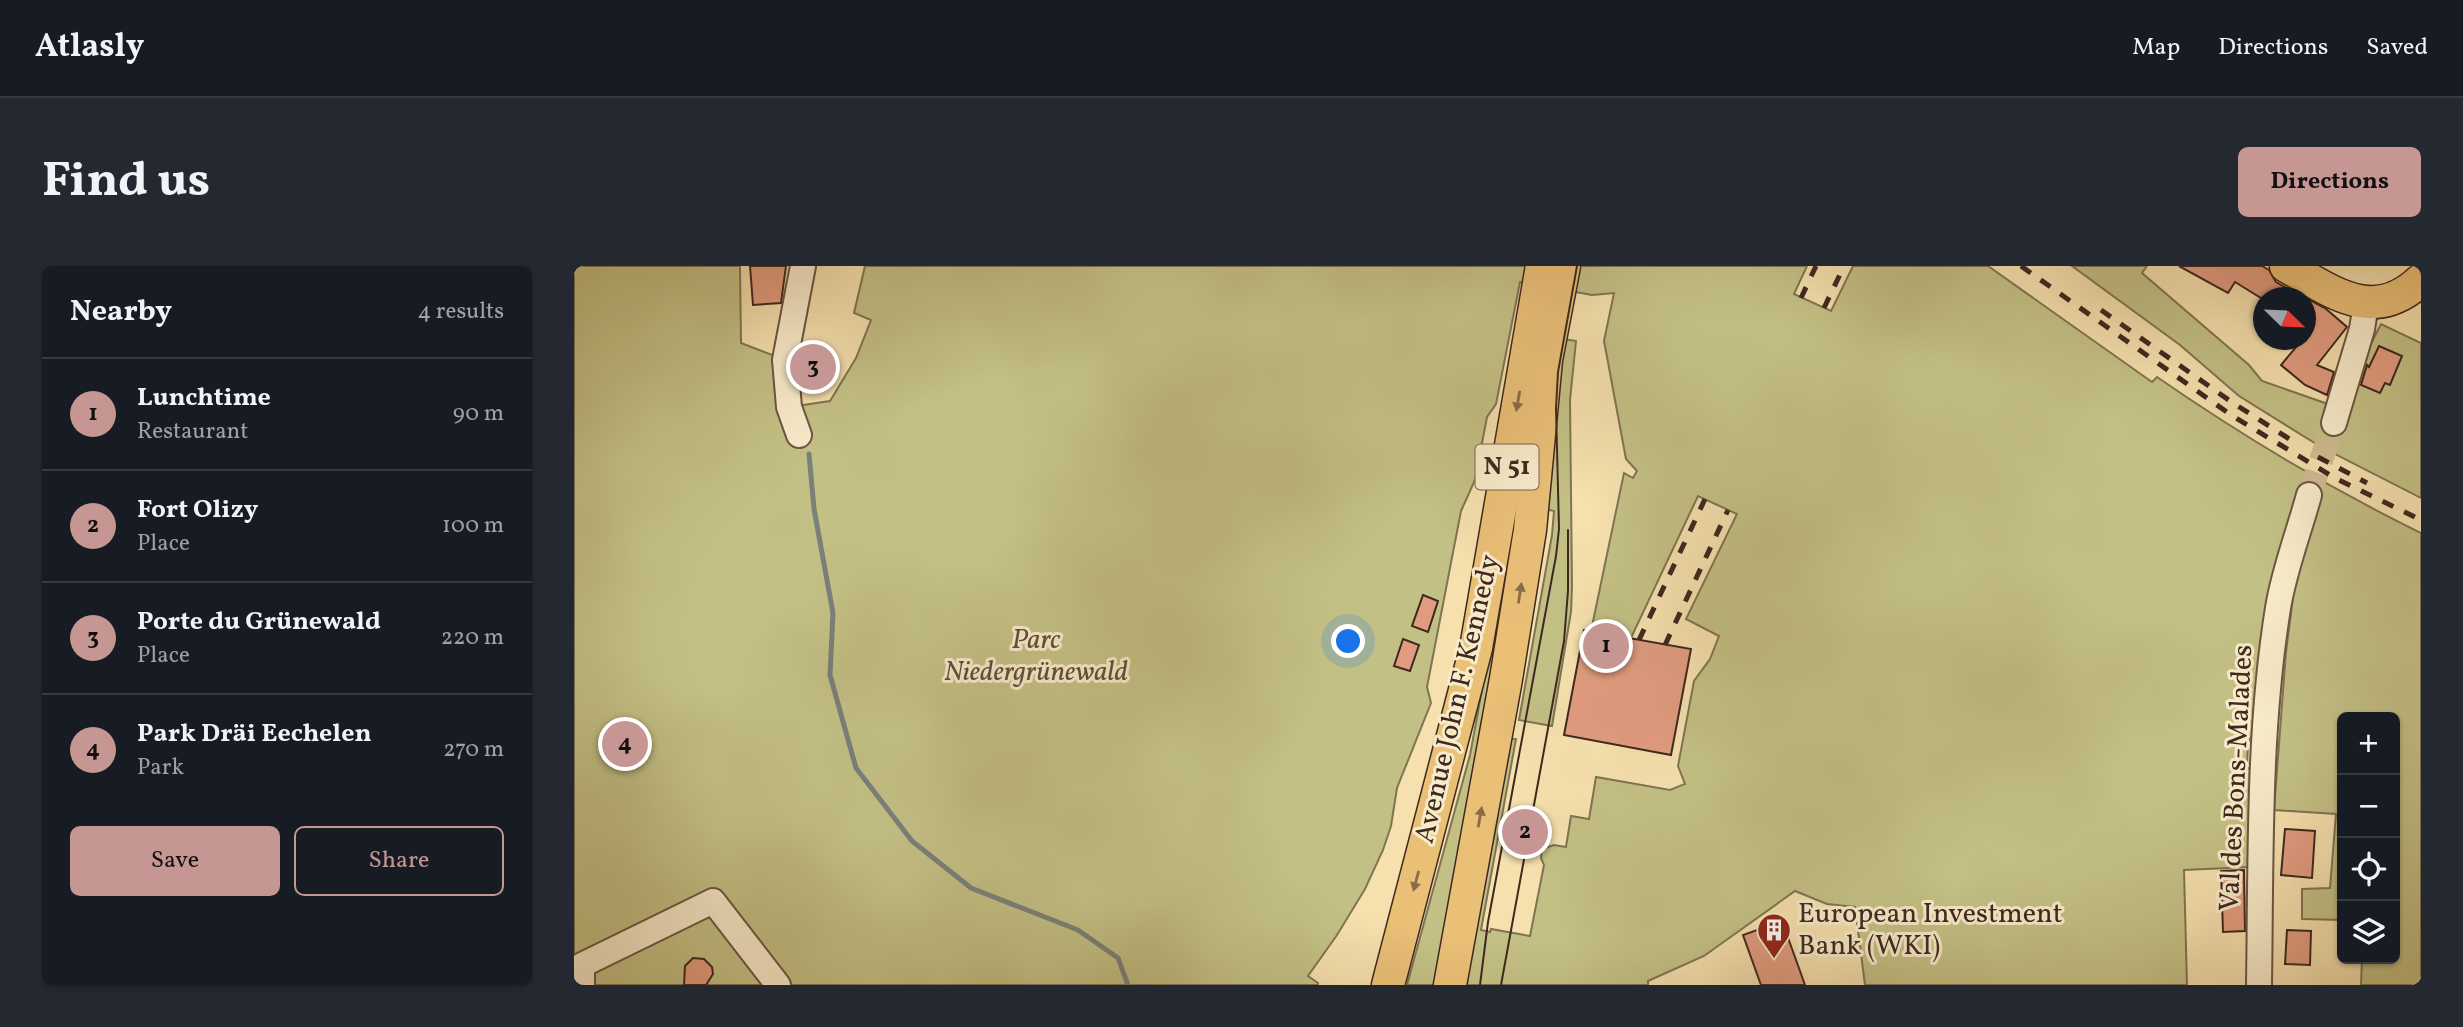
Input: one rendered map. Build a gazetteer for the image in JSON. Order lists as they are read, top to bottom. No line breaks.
{"streets":{"main road":["N 51","Avenue John F. Kennedy"],"street":["Val des Bons-Malades"]},"parks":["Parc Niedergrünewald"],"places":{"building":["European Investment Bank (WKI)"]},"north":"bottom right","page":{"header":"Atlasly","nav":["Map","Directions","Saved"],"buttons":["Directions",["Save","Share"]],"title":"Find us","heading":["Nearby","4 results"],"pins":["3","1","4","2"],"list":[{"mark":"1","name":"Lunchtime","note":"Restaurant","value":"90 m"},{"mark":"2","name":"Fort Olizy","note":"Place","value":"100 m"},{"mark":"3","name":"Porte du Grünewald","note":"Place","value":"220 m"},{"mark":"4","name":"Park Dräi Eechelen","note":"Park","value":"270 m"}],"map_buttons":["+","−"]}}
